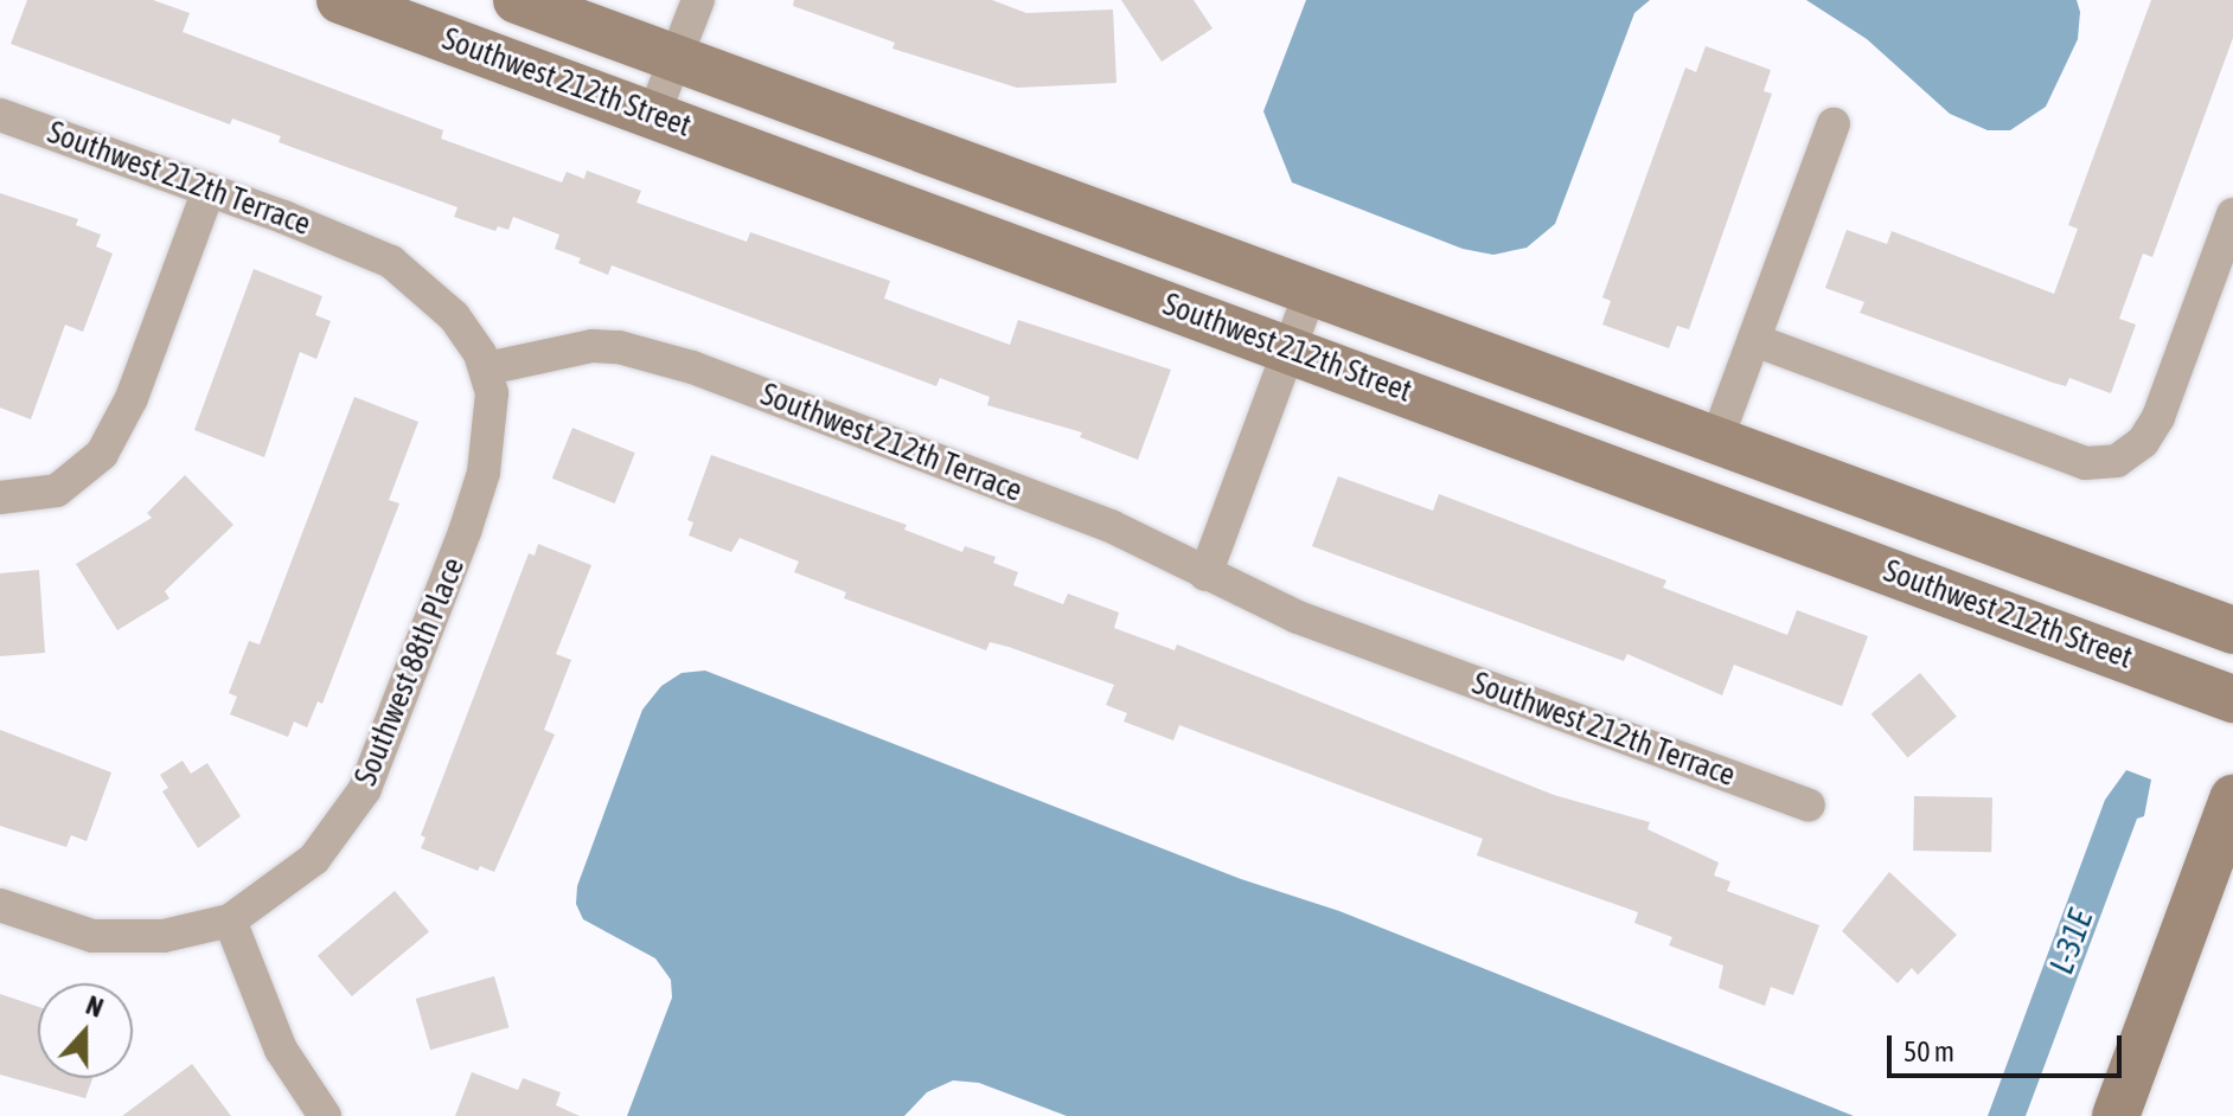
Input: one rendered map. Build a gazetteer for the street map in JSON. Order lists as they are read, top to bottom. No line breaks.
{"streets":{"street":["Southwest 212th Street","Southwest 212th Terrace","Southwest 88th Place"]},"crossings":[["Southwest 212th Terrace","Southwest 88th Place"]],"water":["L-31E"],"scale_bar":"50 m","north":"top"}
